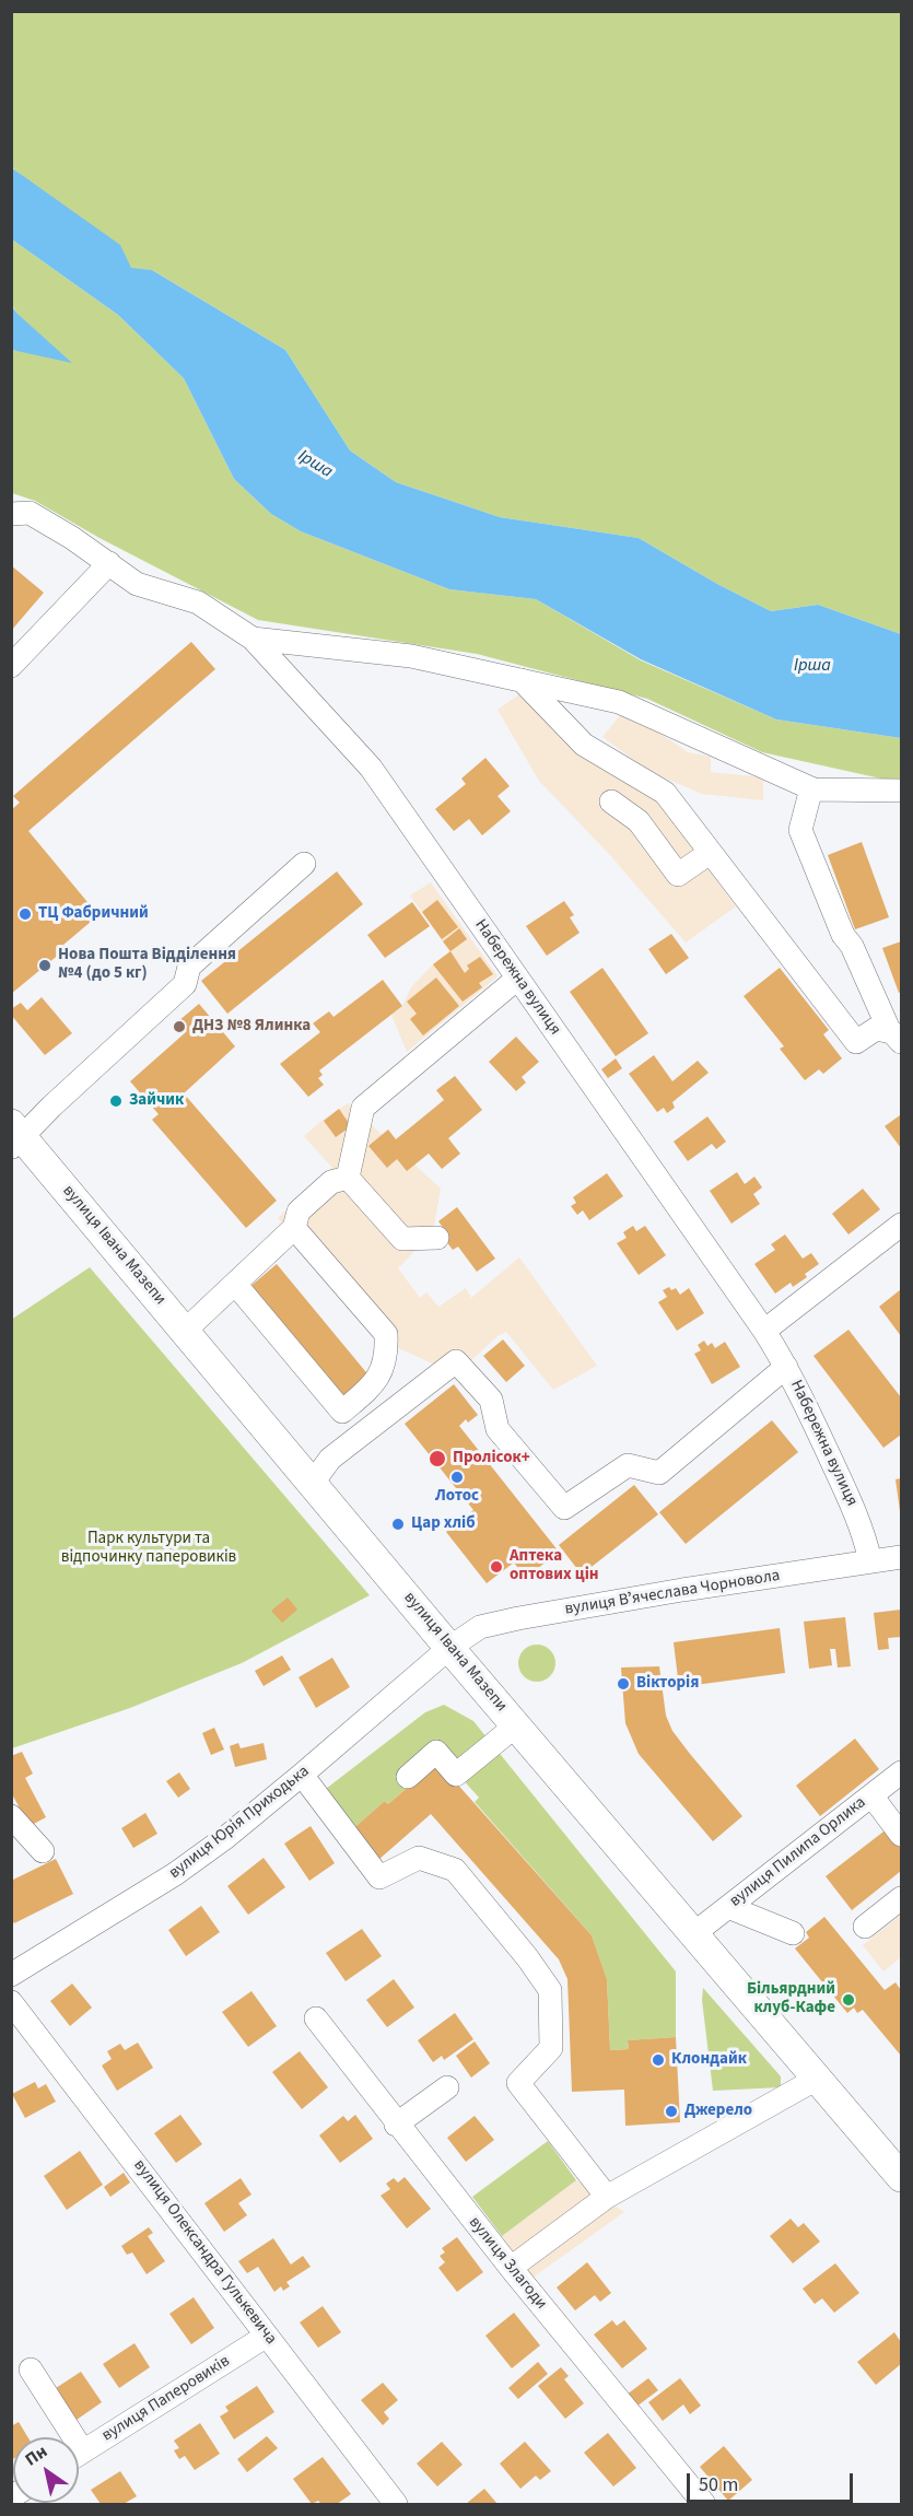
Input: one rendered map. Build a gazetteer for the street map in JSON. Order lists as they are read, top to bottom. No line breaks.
{"streets":{"main road":["вулиця Івана Мазепи"],"street":["Набережна вулиця","вулиця Вʼячеслава Чорновола","вулиця Юрія Приходька","вулиця Пилипа Орлика","вулиця Олександра Гулькевича","вулиця Злагоди","вулиця Паперовиків"]},"crossings":[["Набережна вулиця","вулиця Вʼячеслава Чорновола"],["вулиця Івана Мазепи","вулиця Вʼячеслава Чорновола"],["вулиця Івана Мазепи","вулиця Юрія Приходька"],["вулиця Івана Мазепи","вулиця Пилипа Орлика"],["вулиця Вʼячеслава Чорновола","вулиця Юрія Приходька"],["вулиця Олександра Гулькевича","вулиця Паперовиків"]],"water":["Ірша"],"parks":["Парк культури та відпочинку паперовиків"],"places":["ТЦ Фабричний","Нова Пошта Відділення №4 (до 5 кг)","ДНЗ №8 Ялинка","Зайчик","Пролісок+","Лотос","Цар хліб","Аптека оптових цін","Вікторія","Більярдний клуб-Кафе","Клондайк","Джерело"],"scale_bar":"50 m","north":"top left"}
